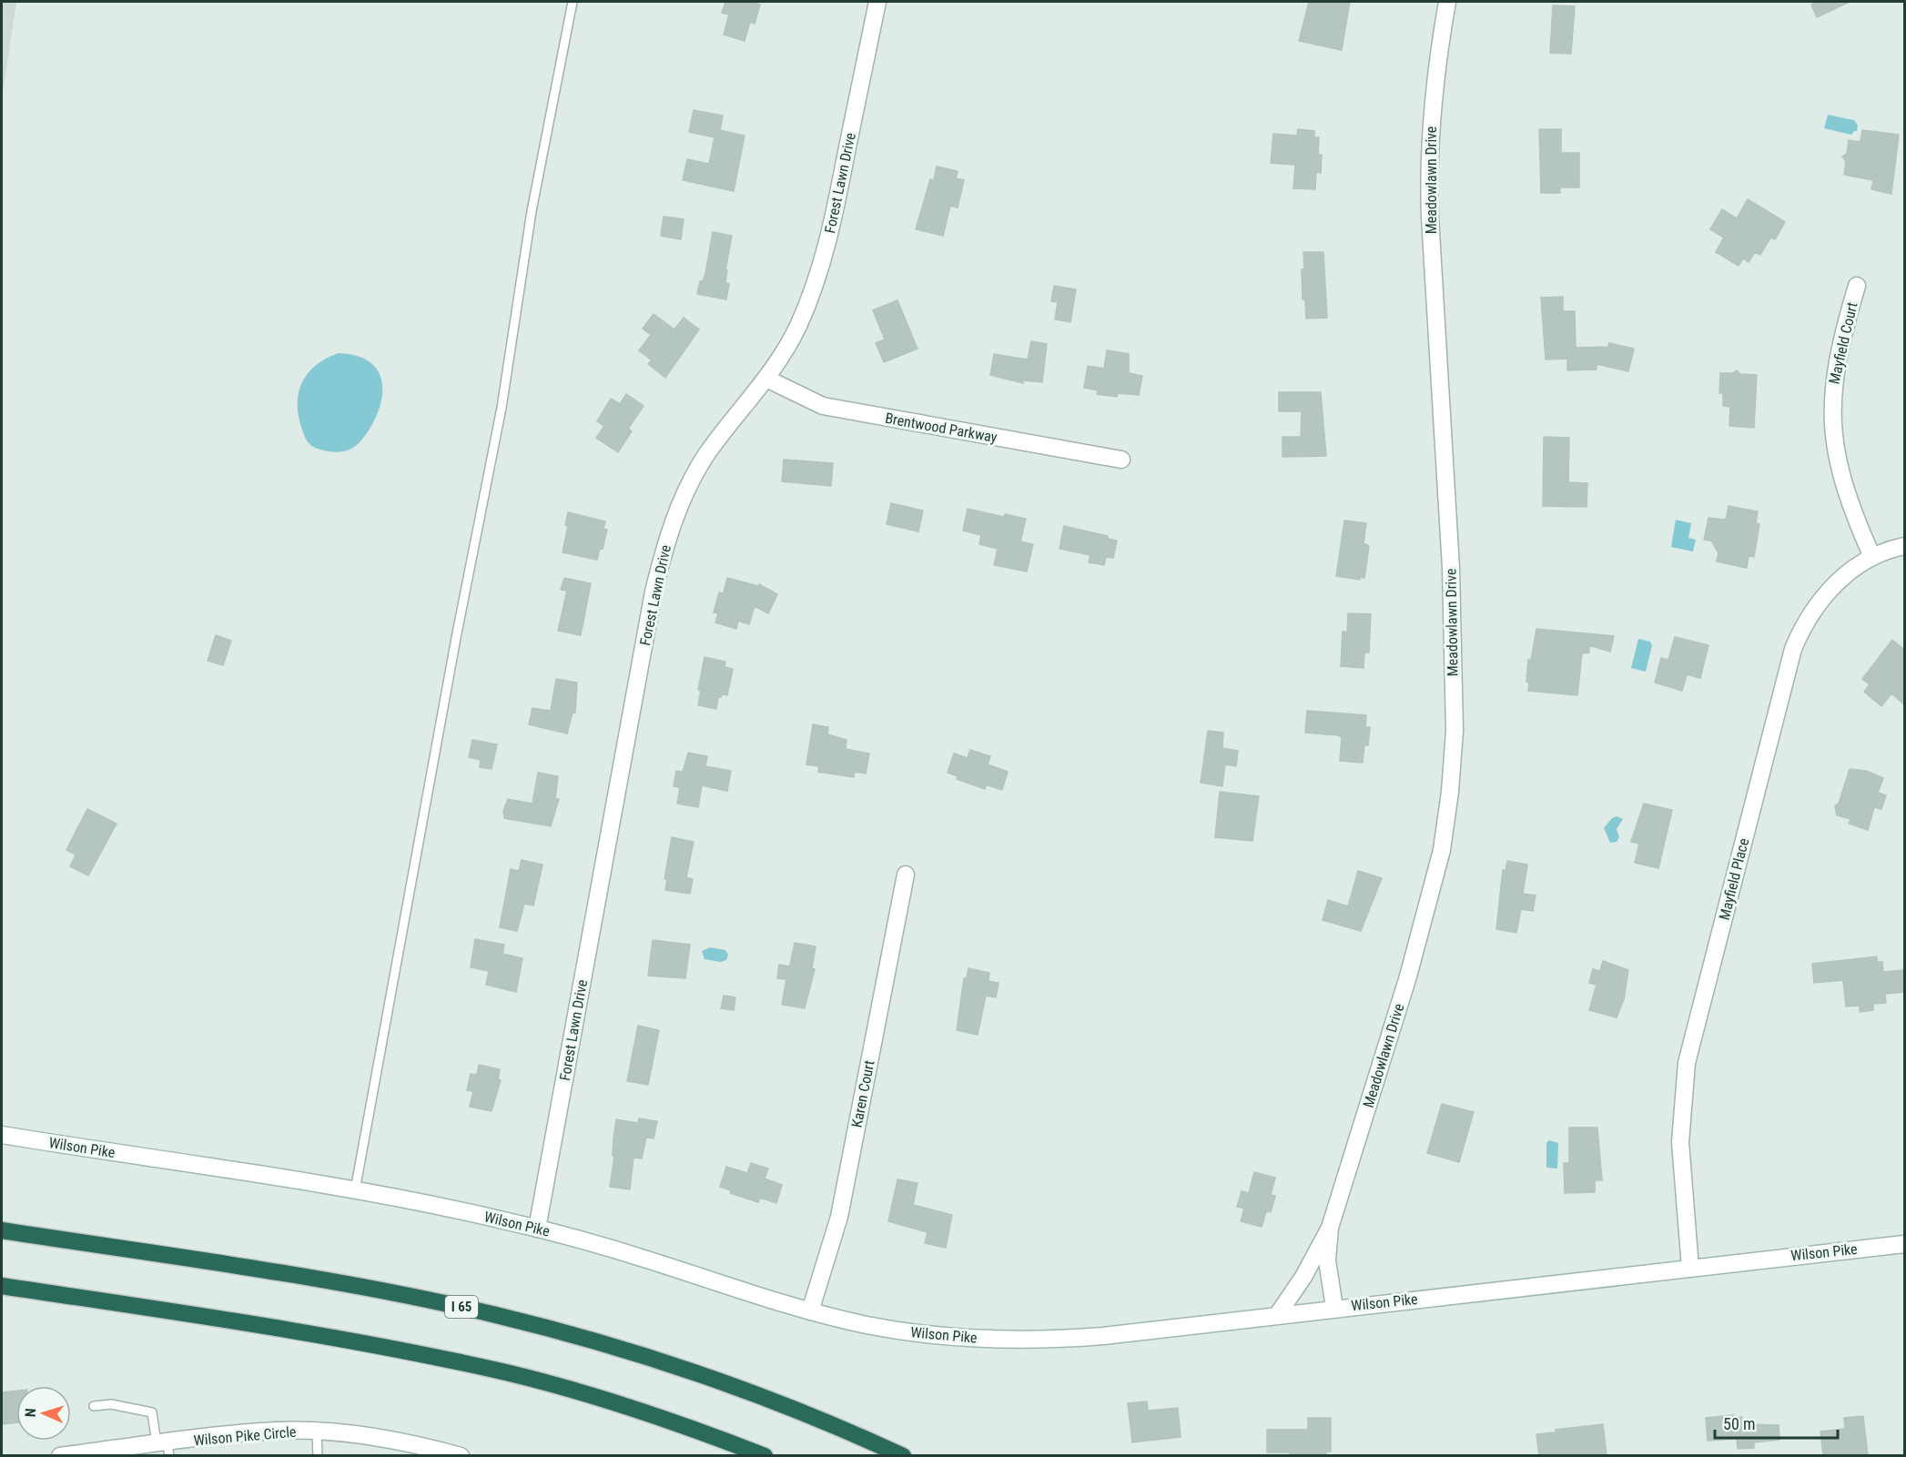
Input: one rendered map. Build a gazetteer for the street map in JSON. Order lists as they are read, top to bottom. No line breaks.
{"streets":{"highway":["I 65"],"street":["Meadowlawn Drive","Forest Lawn Drive","Mayfield Court","Brentwood Parkway","Mayfield Place","Karen Court","Wilson Pike","Wilson Pike Circle"]},"crossings":[["Meadowlawn Drive","Wilson Pike"],["Forest Lawn Drive","Brentwood Parkway"],["Forest Lawn Drive","Wilson Pike"],["Mayfield Court","Mayfield Place"],["Mayfield Place","Wilson Pike"],["Karen Court","Wilson Pike"]],"scale_bar":"50 m","north":"left"}
